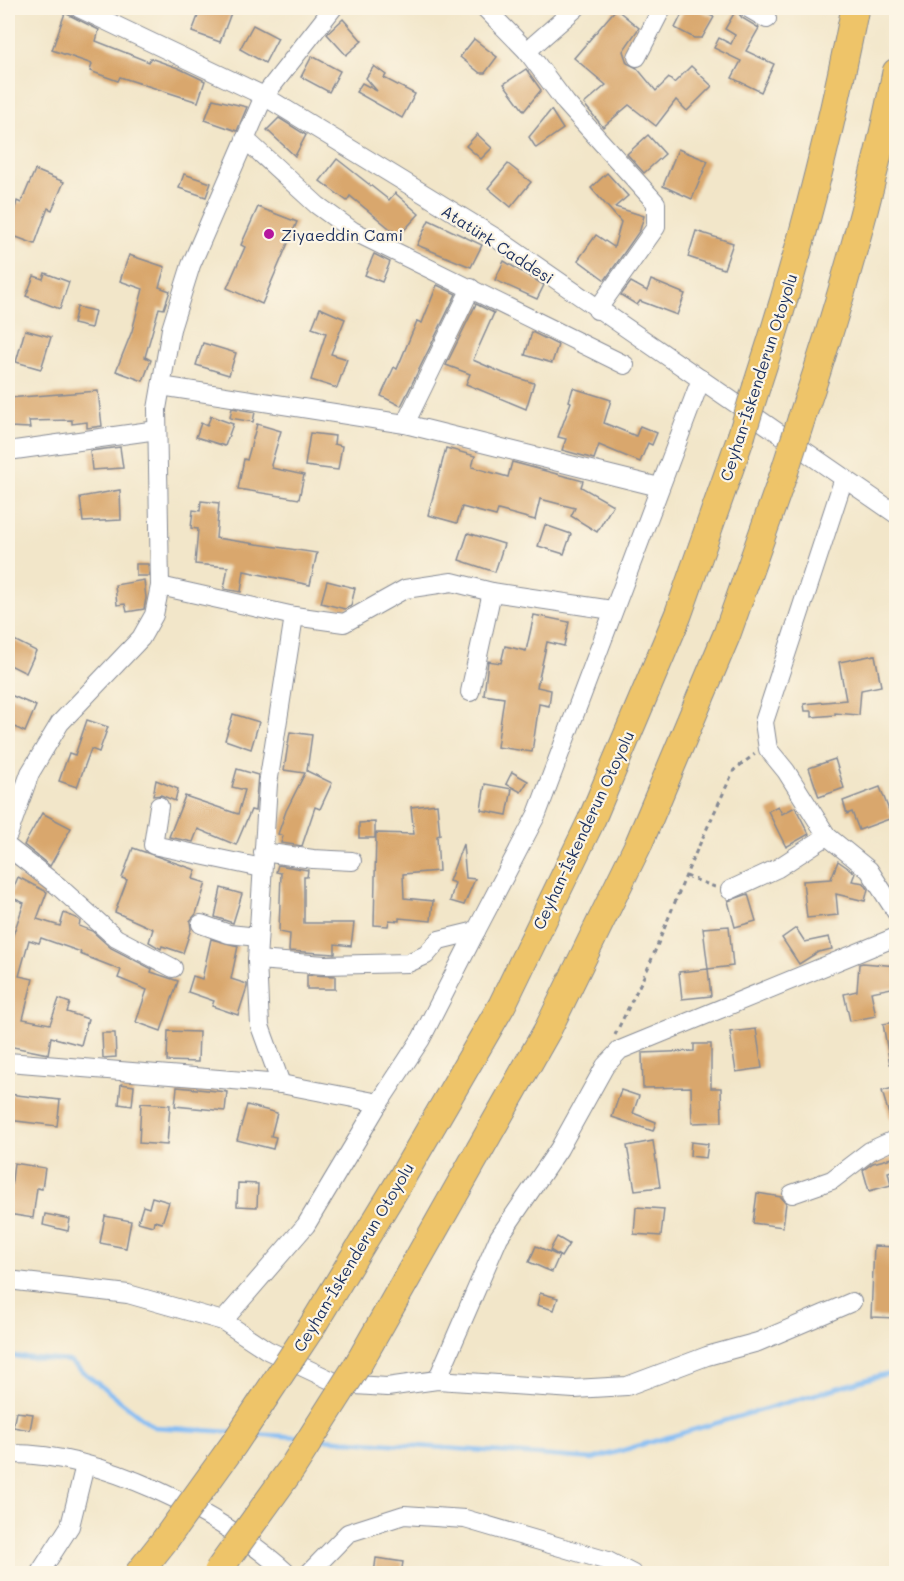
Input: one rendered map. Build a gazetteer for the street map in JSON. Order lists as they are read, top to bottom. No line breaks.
{"streets":{"highway":["Ceyhan-İskenderun Otoyolu"],"street":["Atatürk Caddesi"]},"places":["Ziyaeddin Cami"]}
